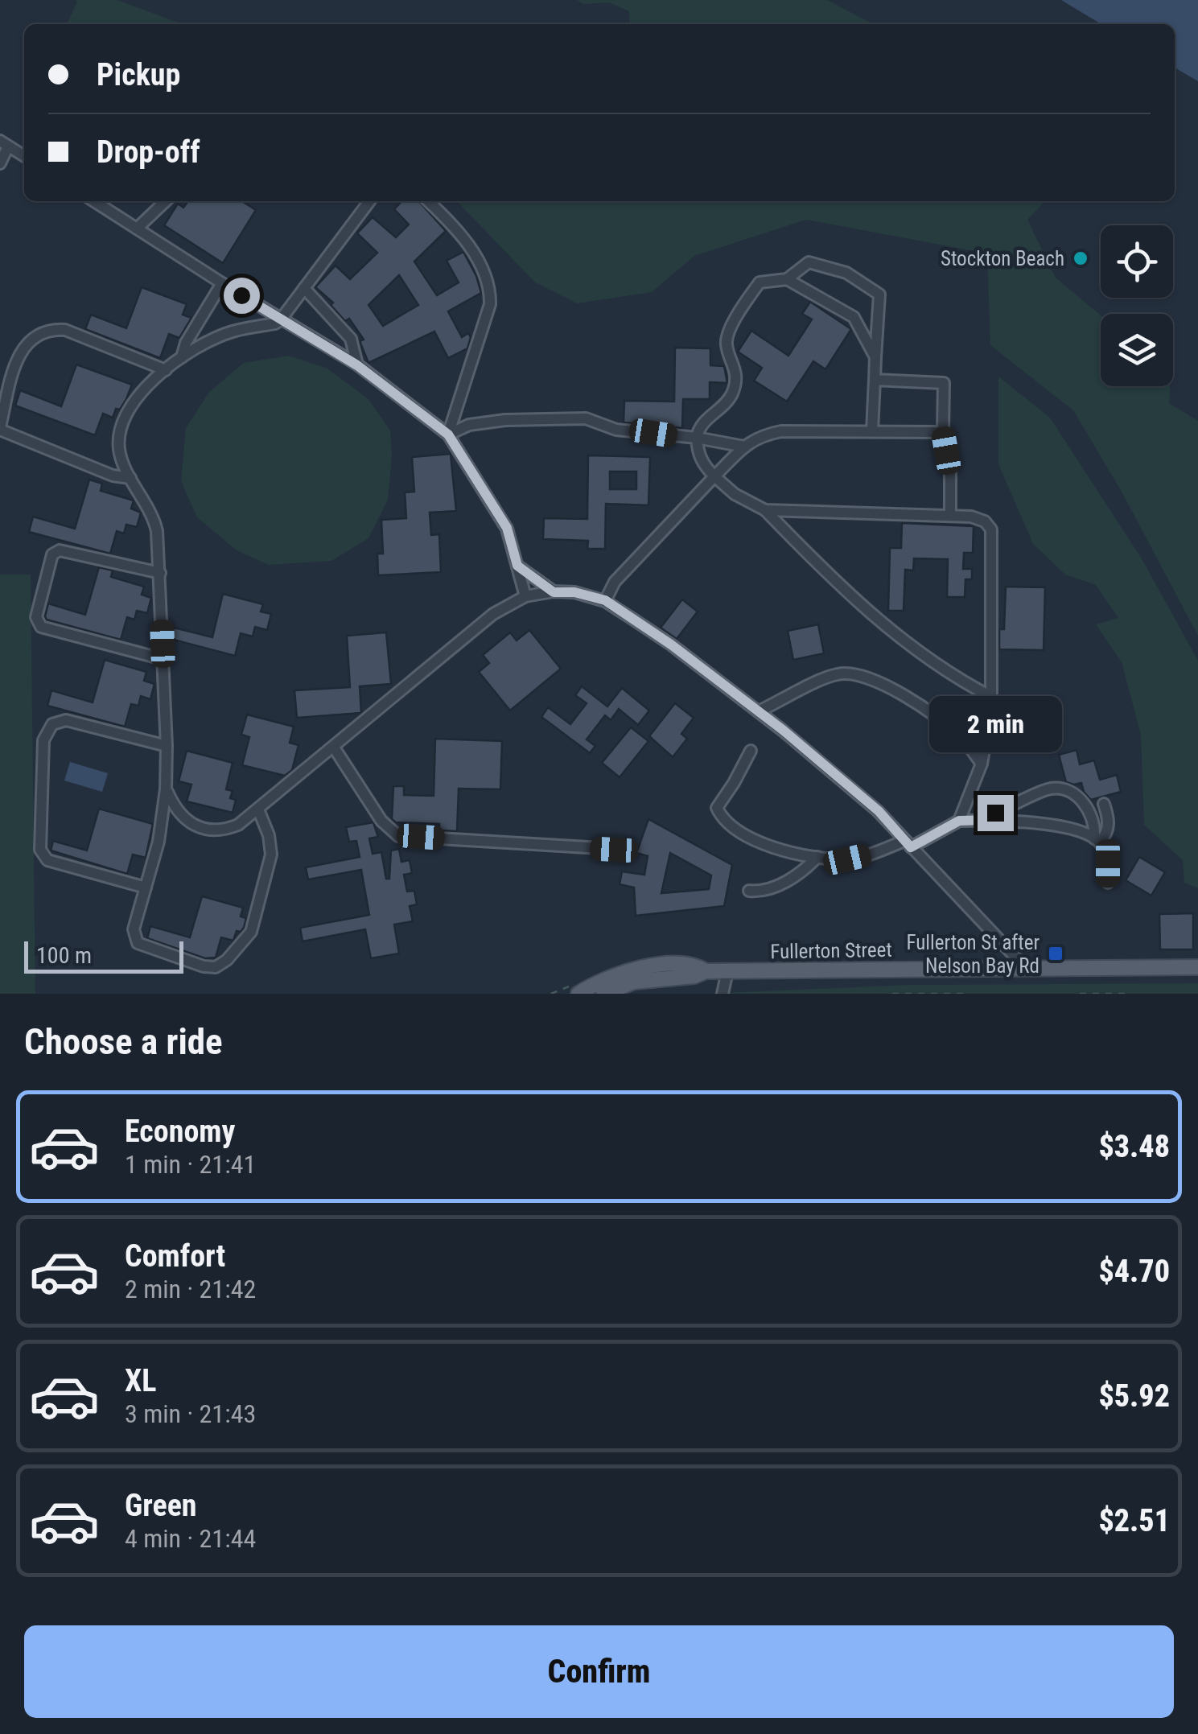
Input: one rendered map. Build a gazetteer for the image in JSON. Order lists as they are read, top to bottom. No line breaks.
{"streets":{"main road":["Fullerton Street"]},"places":{"other":["Stockton Beach"],"transit":["Fullerton St after Nelson Bay Rd"]},"scale_bar":"100 m","page":{"banner":["Pickup","Drop-off"],"bubble":"2 min","scale":"100 m","heading":"Choose a ride","list":[{"name":"Economy","note":"1 min · 21:41","value":"$3.48"},{"name":"Comfort","note":"2 min · 21:42","value":"$4.70"},{"name":"XL","note":"3 min · 21:43","value":"$5.92"},{"name":"Green","note":"4 min · 21:44","value":"$2.51"}],"buttons":"Confirm"}}
